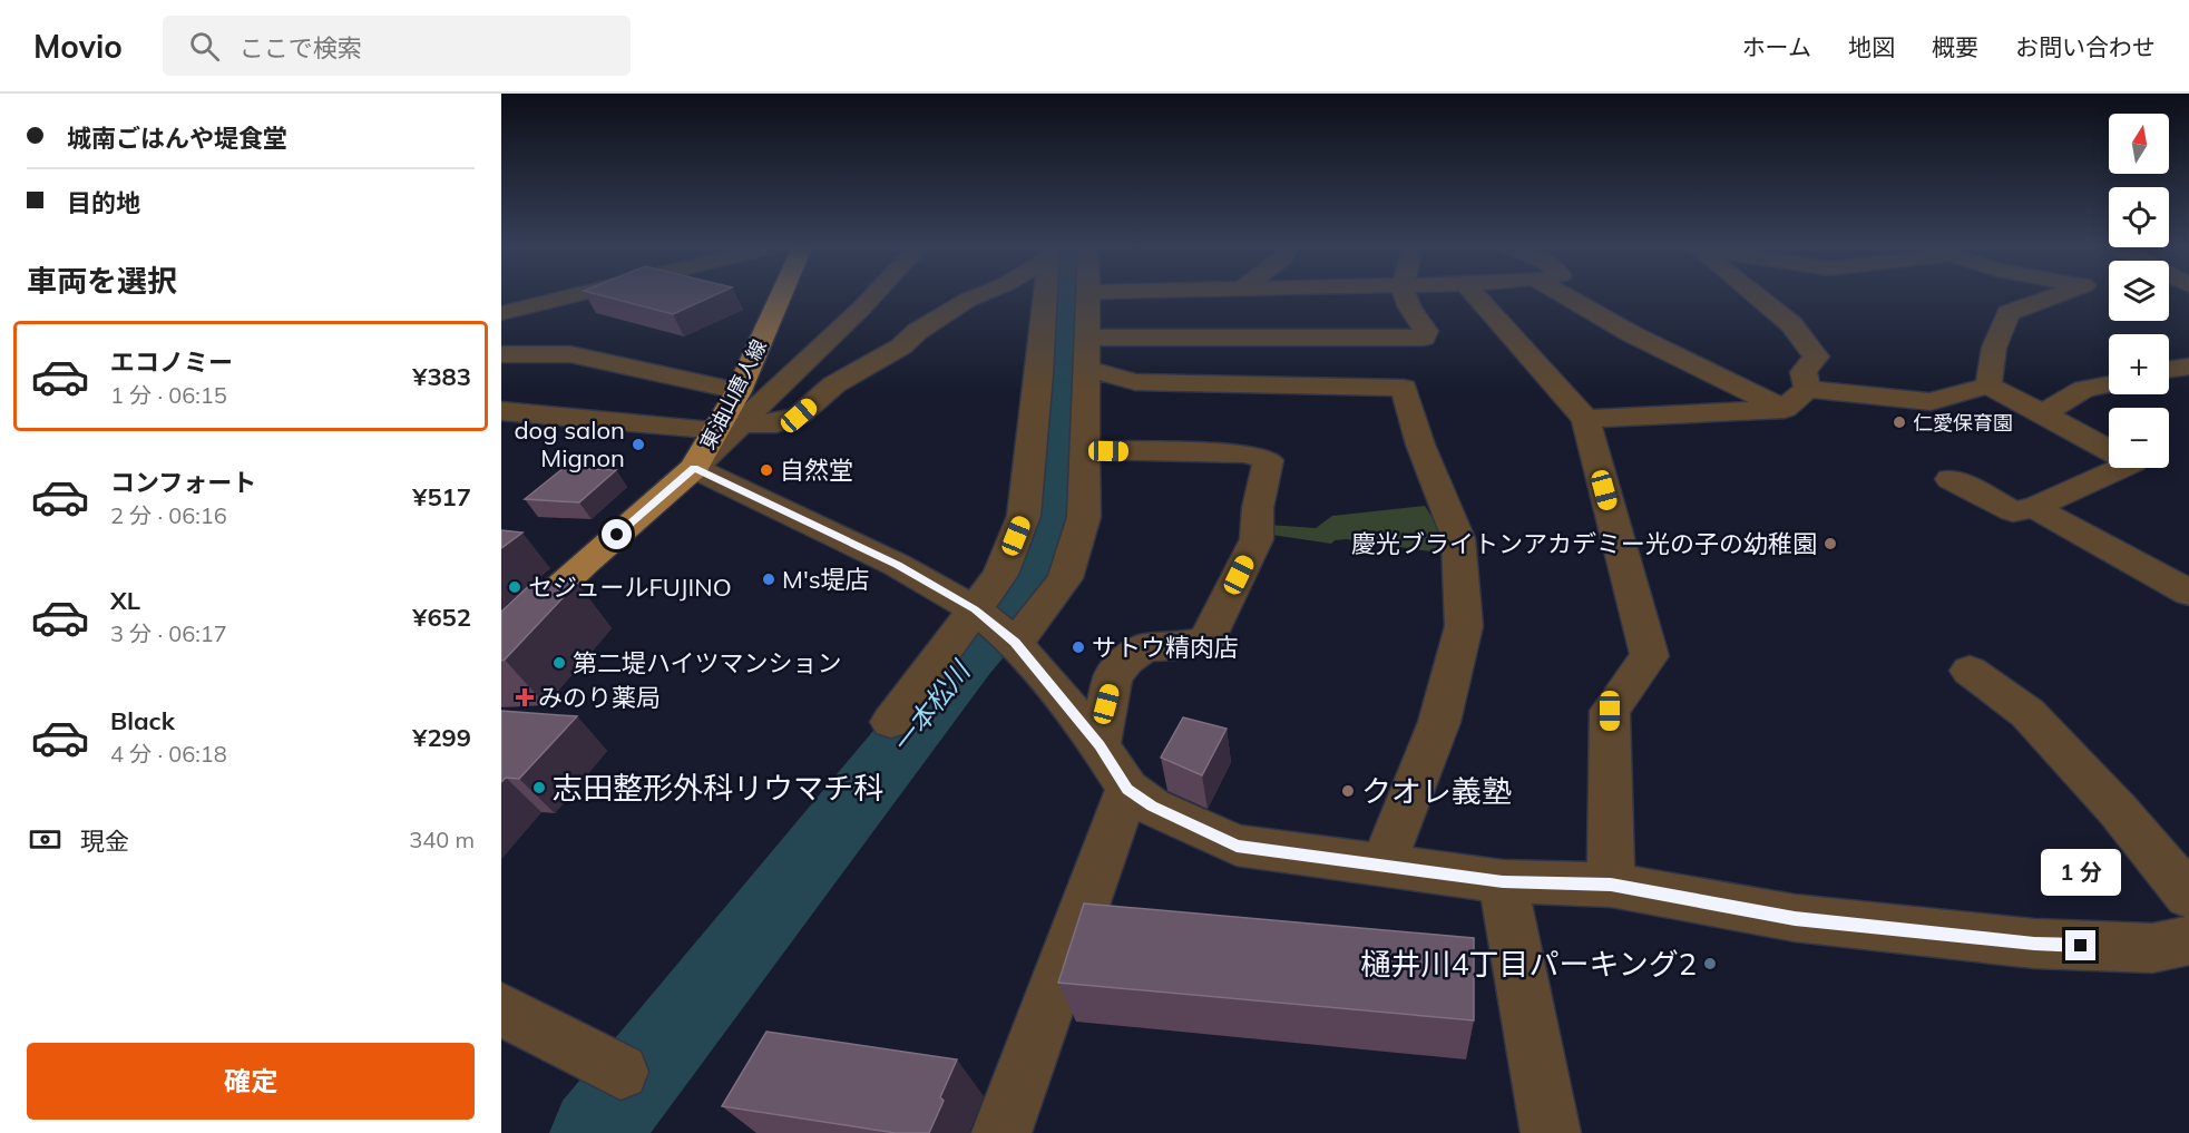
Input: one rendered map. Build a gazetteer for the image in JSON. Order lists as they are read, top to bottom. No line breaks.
{"streets":{"main road":["東油山唐人線"]},"water":["一本松川"],"places":{"other":["仁愛保育園","dog salon Mignon","自然堂","慶光ブライトンアカデミー光の子の幼稚園","M's堤店","セジュールFUJINO","サトウ精肉店","第二堤ハイツマンション","志田整形外科リウマチ科","クオレ義塾","樋井川4丁目パーキング2"],"health":["みのり薬局"]},"north":"top","page":{"header":"Movio","search":"ここで検索","nav":["ホーム","地図","概要","お問い合わせ"],"banner":["城南ごはんや堤食堂","目的地"],"map_buttons":["+","−"],"heading":"車両を選択","list":[{"name":"エコノミー","note":"1 分 · 06:15","value":"¥383"},{"name":"コンフォート","note":"2 分 · 06:16","value":"¥517"},{"name":"XL","note":"3 分 · 06:17","value":"¥652"},{"name":"Black","note":"4 分 · 06:18","value":"¥299"}],"pay":["現金","340 m"],"bubble":"1 分","buttons":"確定"}}
